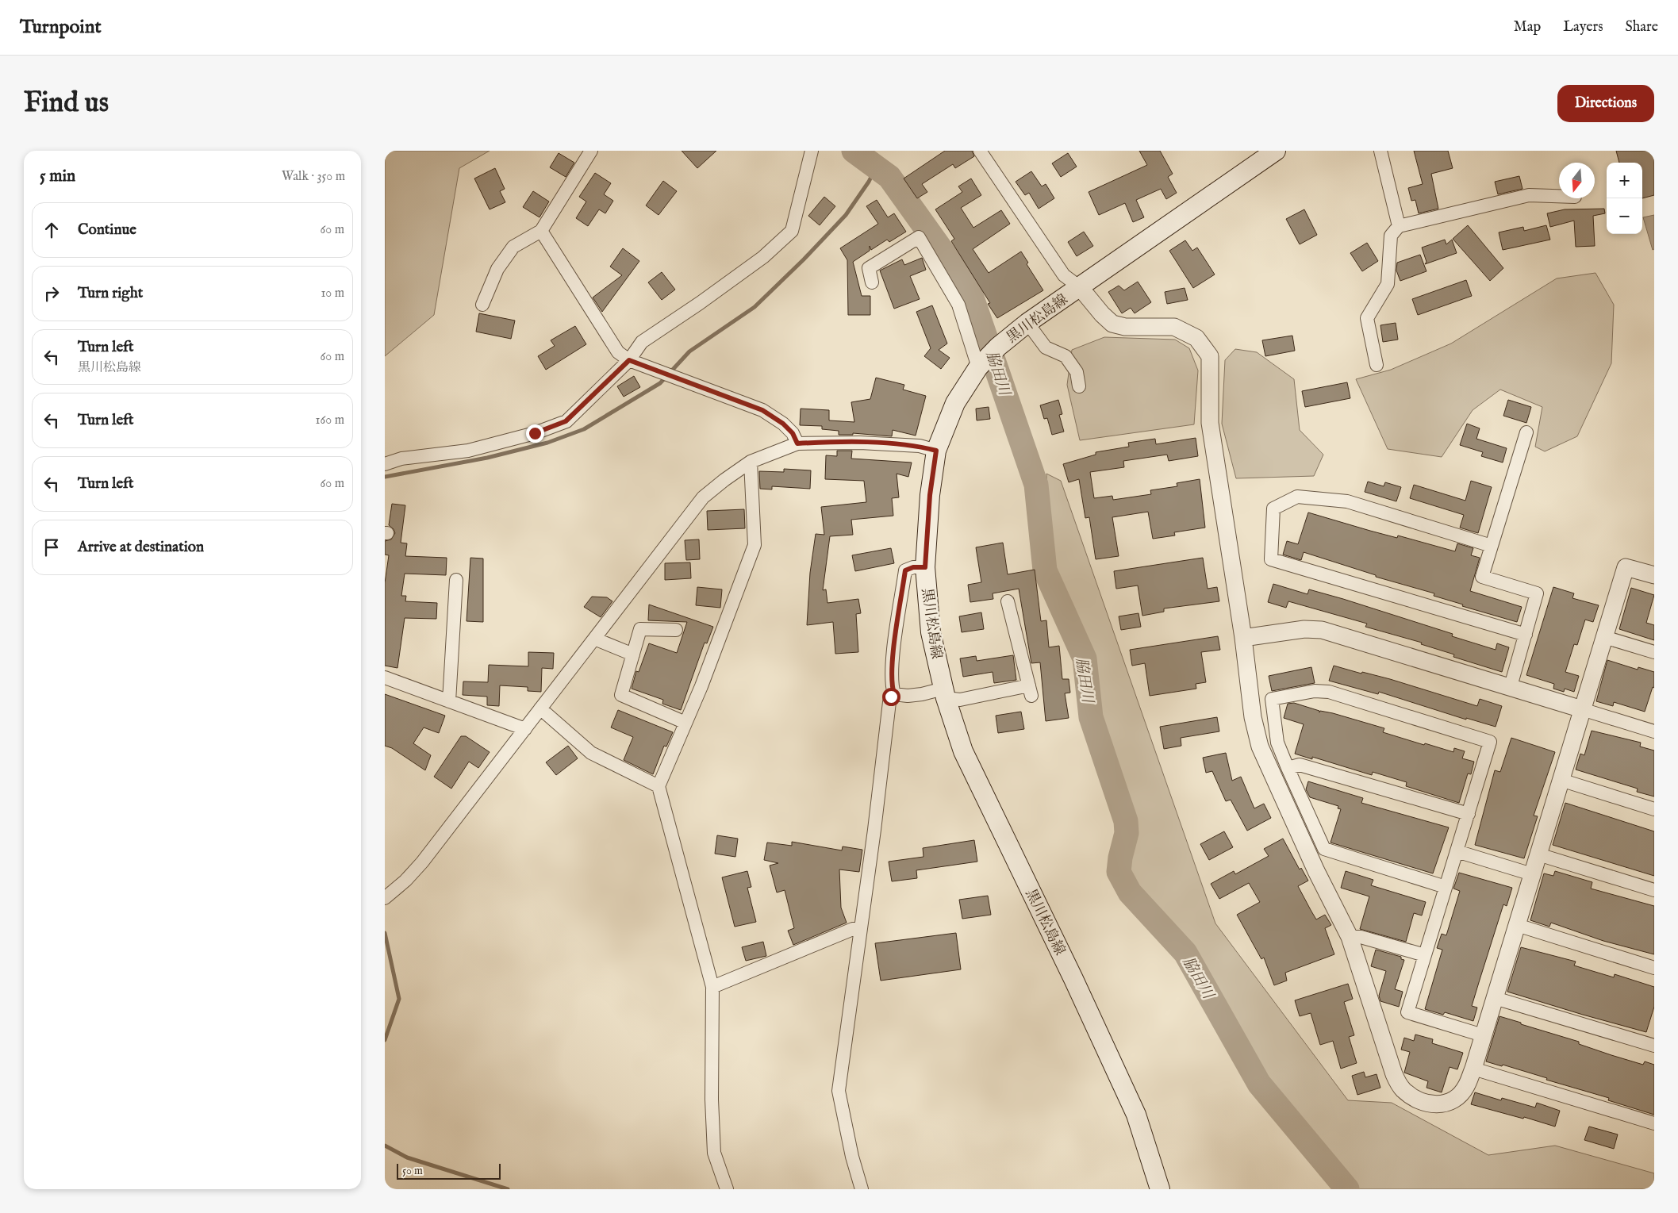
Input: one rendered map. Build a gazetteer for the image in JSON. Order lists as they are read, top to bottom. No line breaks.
{"streets":{"main road":["黒川松島線"]},"water":["脇田川"],"scale_bar":"50 m","north":"bottom","page":{"header":"Turnpoint","nav":["Map","Layers","Share"],"buttons":"Directions","title":"Find us","heading":["5 min","Walk · 350 m"],"map_buttons":["+","−"],"list":[["Continue","60 m"],["Turn right","10 m"],["Turn left","黒川松島線","60 m"],["Turn left","160 m"],["Turn left","60 m"],"Arrive at destination"],"scale":"50 m"}}
